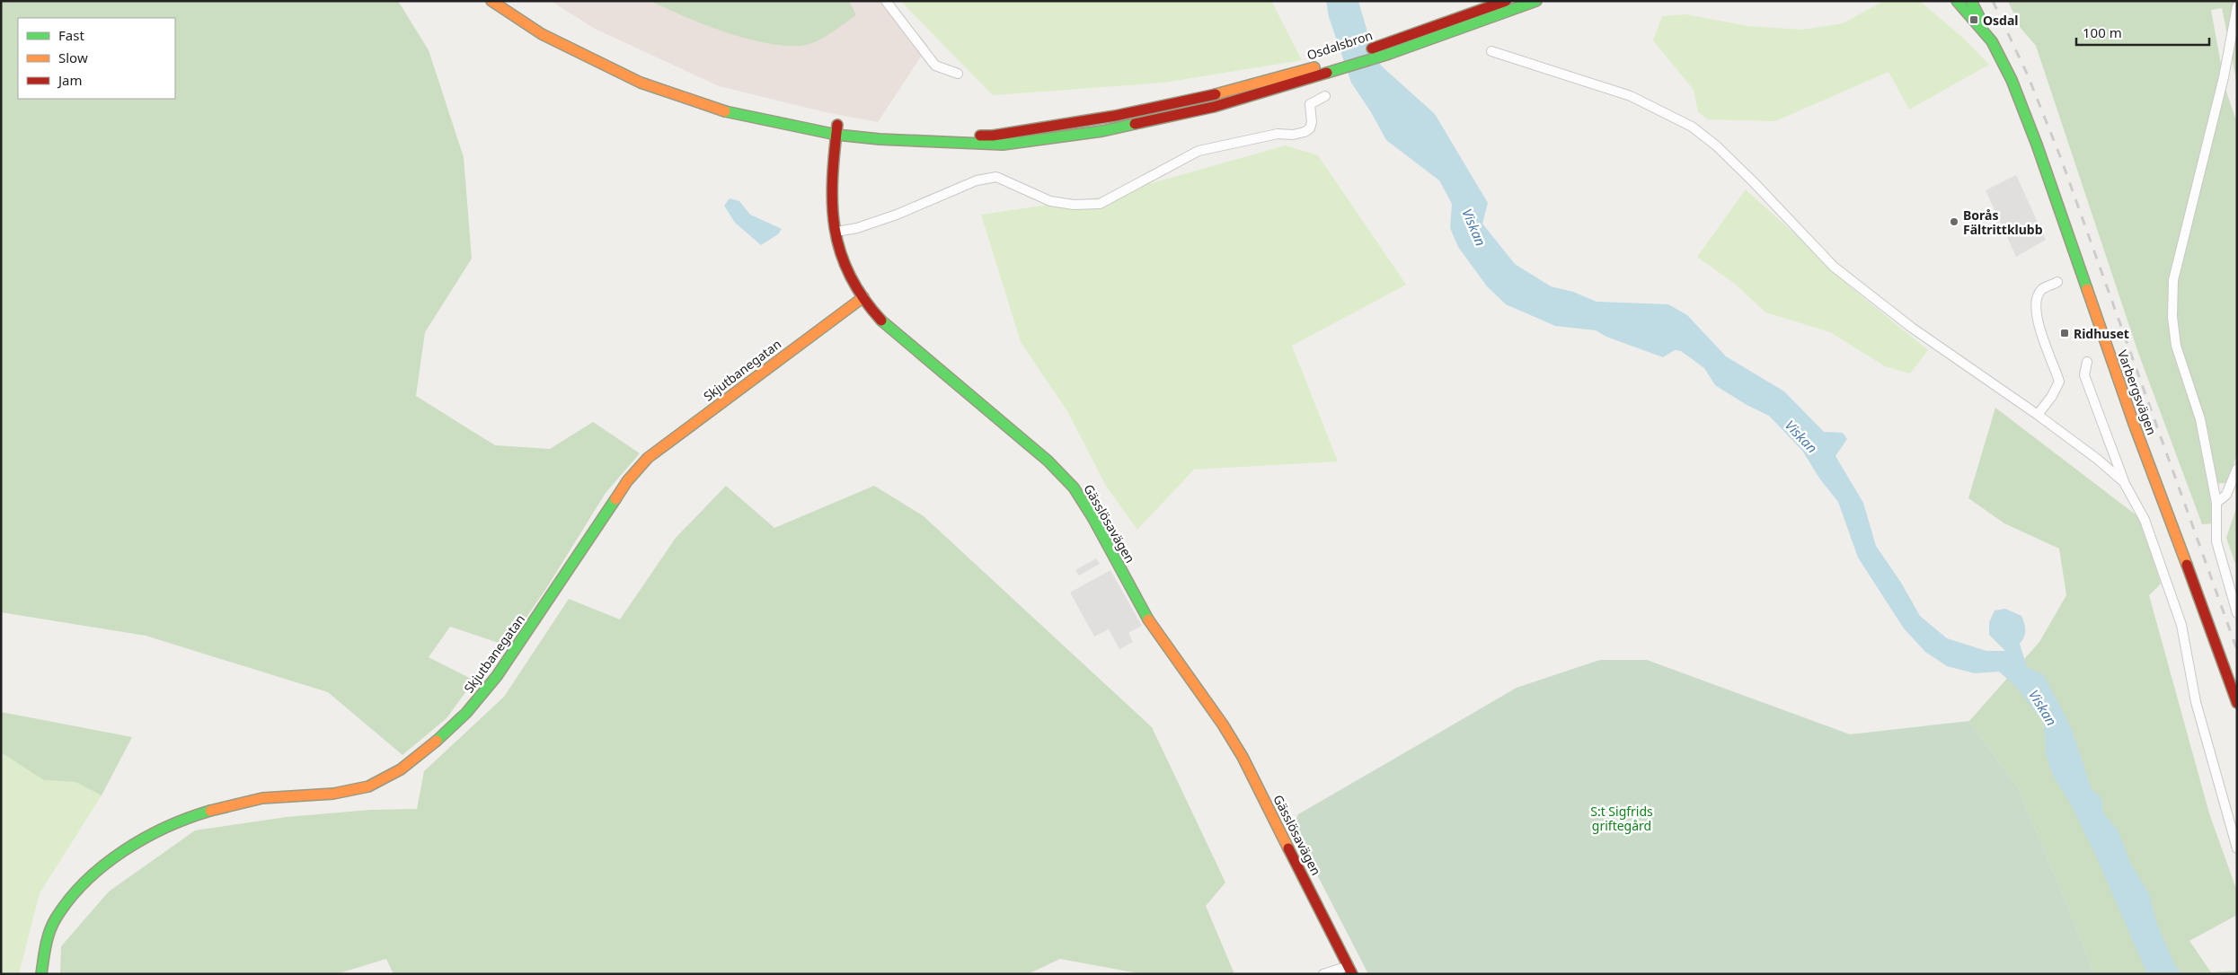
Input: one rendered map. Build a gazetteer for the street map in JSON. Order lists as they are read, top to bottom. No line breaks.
{"streets":{"main road":["Osdalsbron","Skjutbanegatan","Varbergsvägen","Gässlösavägen"]},"crossings":[["Osdalsbron","Gässlösavägen"],["Skjutbanegatan","Gässlösavägen"]],"water":["Viskan"],"parks":["S:t Sigfrids griftegård"],"places":{"transit":["Osdal","Ridhuset"],"other":["Borås Fältrittklubb"]},"legend":["Fast","Slow","Jam"],"scale_bar":"100 m"}
